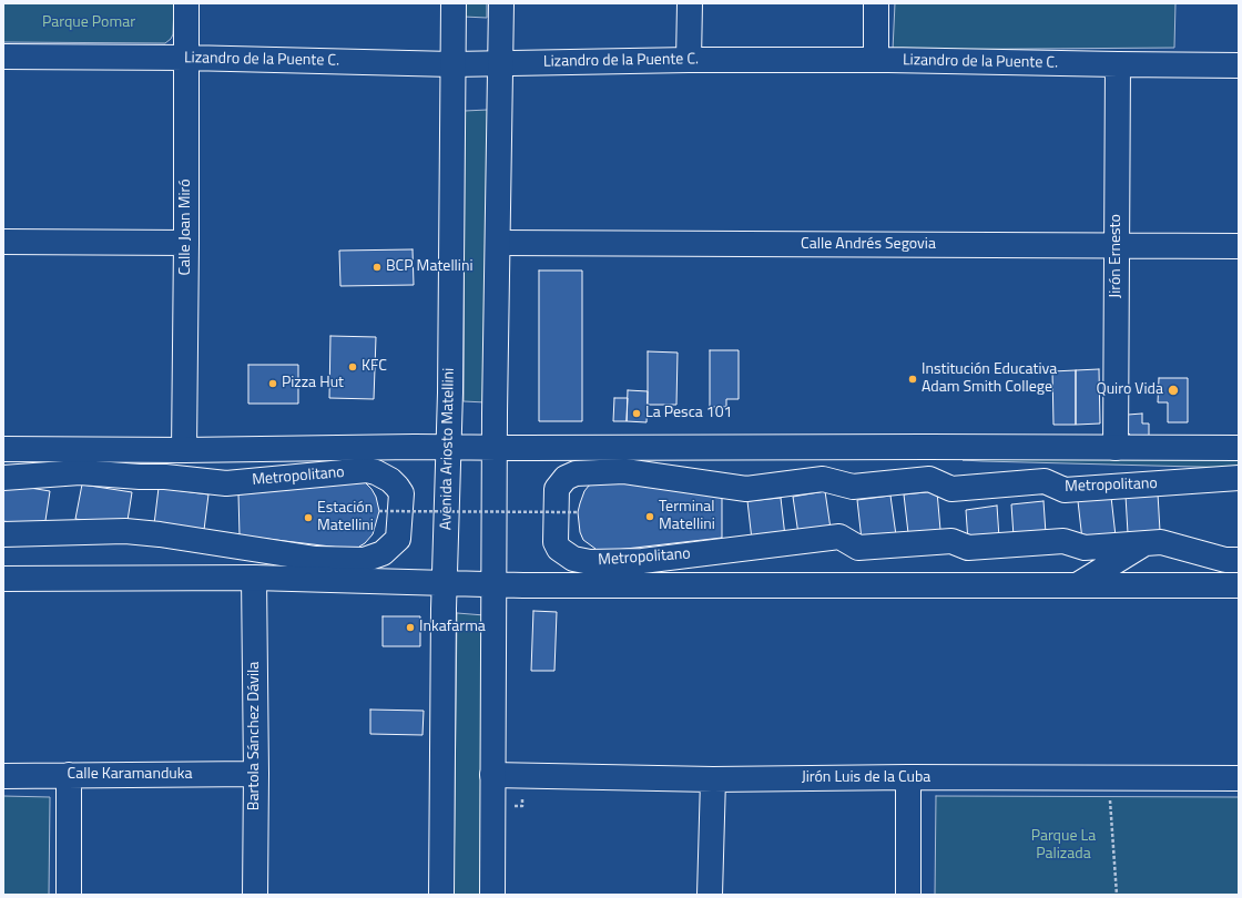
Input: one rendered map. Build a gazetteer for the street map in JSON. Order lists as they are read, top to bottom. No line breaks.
{"streets":{"street":["Lizandro de la Puente C.","Calle Joan Miró","Calle Andrés Segovia","Jirón Ernesto","Avenida Ariosto Matellini","Metropolitano","Bartola Sánchez Dávila","Calle Karamanduka","Jirón Luis de la Cuba"]},"crossings":[["Lizandro de la Puente C.","Calle Joan Miró"],["Lizandro de la Puente C.","Jirón Ernesto"],["Lizandro de la Puente C.","Avenida Ariosto Matellini"],["Calle Andrés Segovia","Jirón Ernesto"],["Bartola Sánchez Dávila","Calle Karamanduka"]],"parks":["Parque Pomar","Parque La Palizada"],"places":["BCP Matellini","KFC","Institución Educativa Adam Smith College","Pizza Hut","Quiro Vida","La Pesca 101","Terminal Matellini","Estación Matellini","Inkafarma"]}
